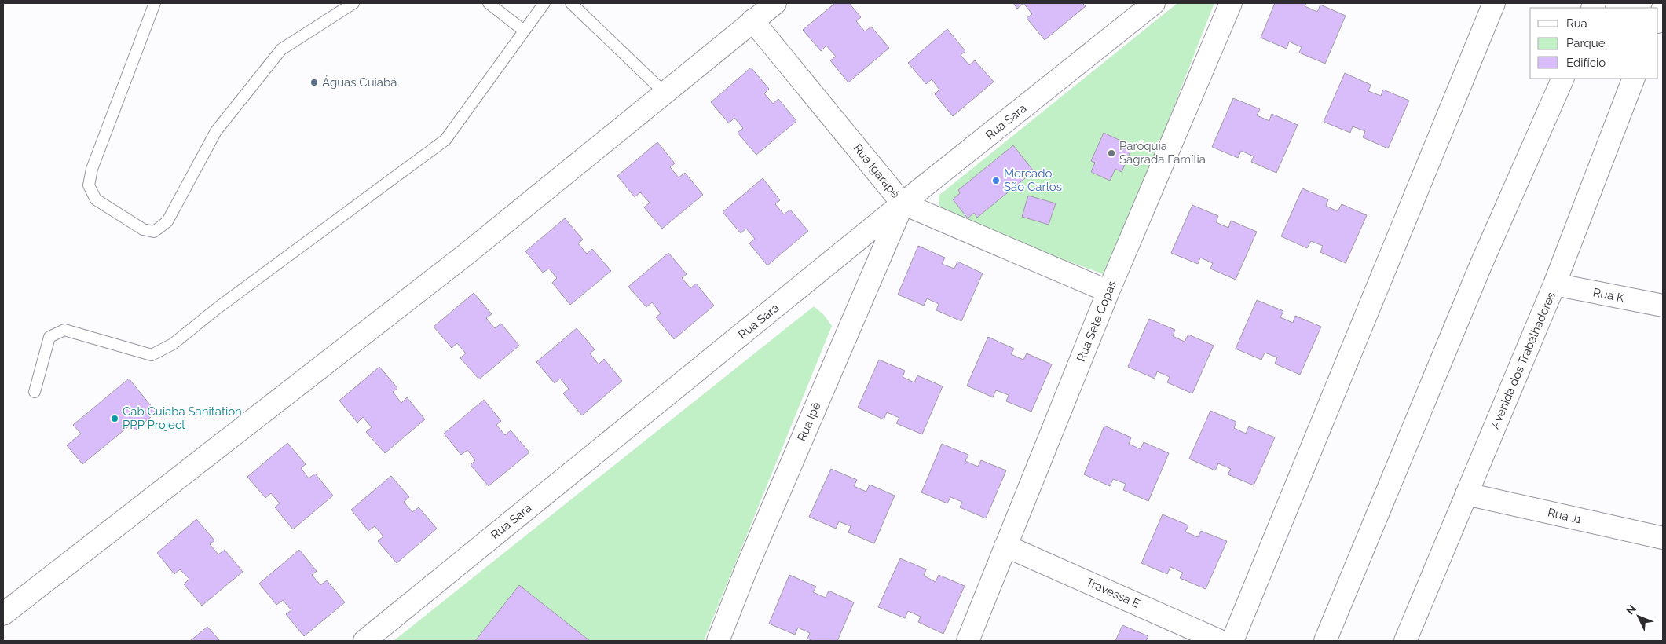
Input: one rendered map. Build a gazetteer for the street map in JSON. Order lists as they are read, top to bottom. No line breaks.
{"streets":{"street":["Rua Sara","Rua Igarapé","Rua K","Rua Sete Copas","Avenida dos Trabalhadores","Rua Ipê","Rua J1","Travessa E"]},"crossings":[["Rua Sara","Rua Igarapé"],["Rua Sara","Rua Ipê"],["Rua Igarapé","Rua Sete Copas"],["Rua Igarapé","Rua Ipê"],["Rua K","Avenida dos Trabalhadores"],["Rua Sete Copas","Travessa E"],["Avenida dos Trabalhadores","Rua J1"]],"places":["Águas Cuiabá","Paróquia Sagrada Família","Mercado São Carlos","Cab Cuiaba Sanitation PPP Project"],"legend":["Rua","Parque","Edifício"],"north":"top left"}
